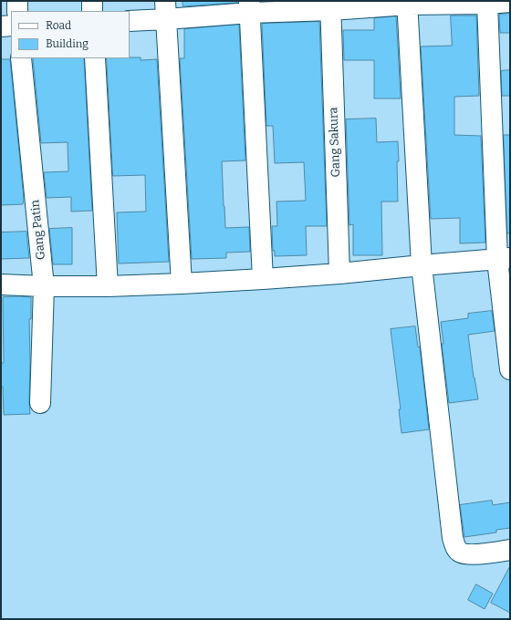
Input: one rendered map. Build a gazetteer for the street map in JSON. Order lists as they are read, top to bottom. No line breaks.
{"streets":{"street":["Gang Sakura","Gang Patin"]},"legend":["Road","Building"]}
